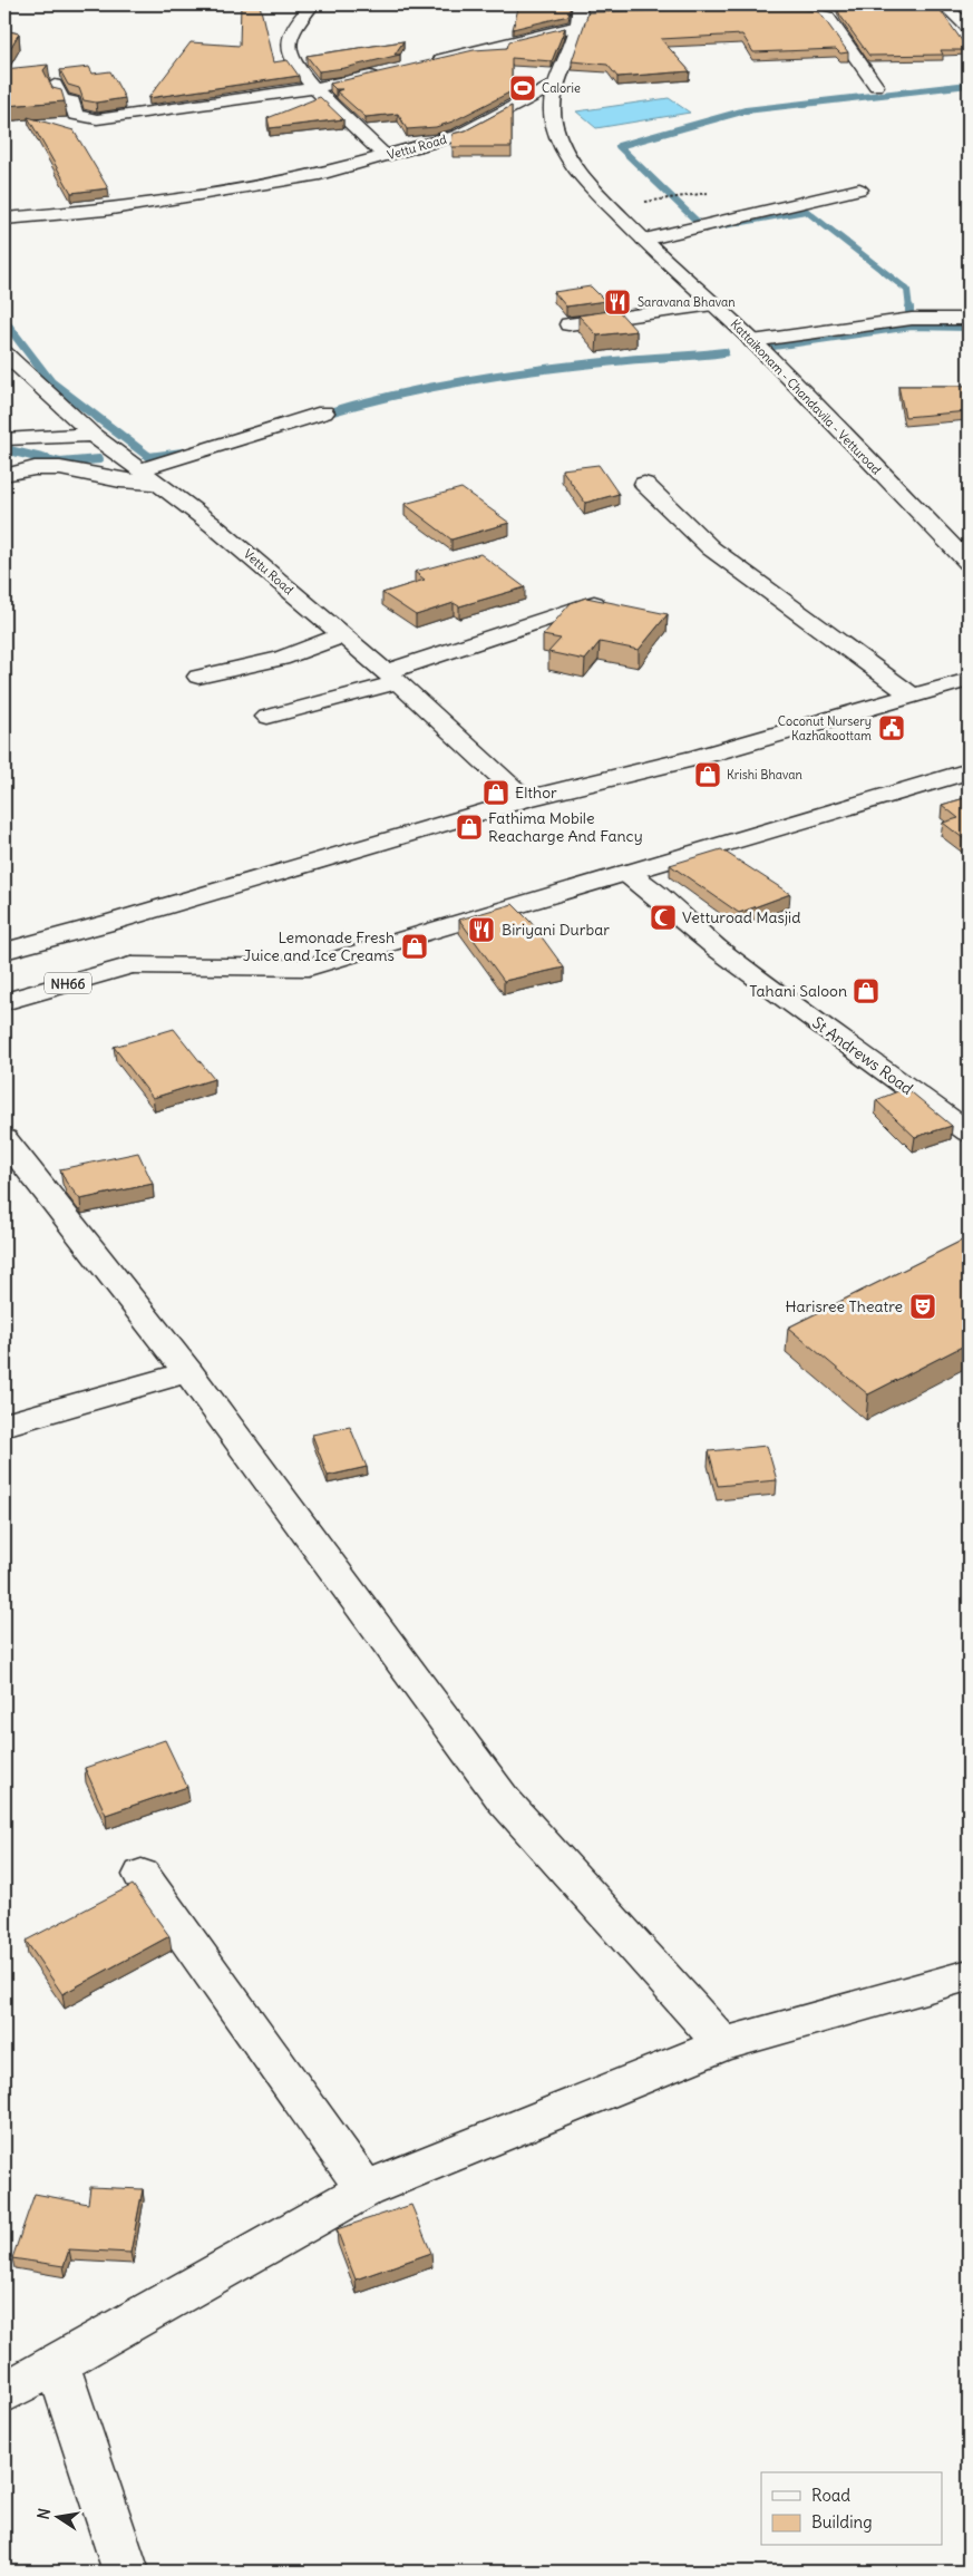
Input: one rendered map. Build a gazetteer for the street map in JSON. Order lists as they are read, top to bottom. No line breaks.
{"streets":{"main road":["Vettu Road","Kattaikonam - Chandavila - Vetturoad","NH66","St Andrews Road"]},"crossings":[["Vettu Road","Kattaikonam - Chandavila - Vetturoad"],["NH66","St Andrews Road"]],"places":{"sports":["Calorie"],"restaurant":["Saravana Bhavan","Biriyani Durbar"],"public building":["Coconut Nursery Kazhakoottam"],"shop":["Krishi Bhavan","Elthor","Fathima Mobile Reacharge And Fancy","Lemonade Fresh Juice and Ice Creams","Tahani Saloon"],"mosque":["Vetturoad Masjid"],"theatre":["Harisree Theatre"]},"legend":["Road","Building"],"north":"left"}
